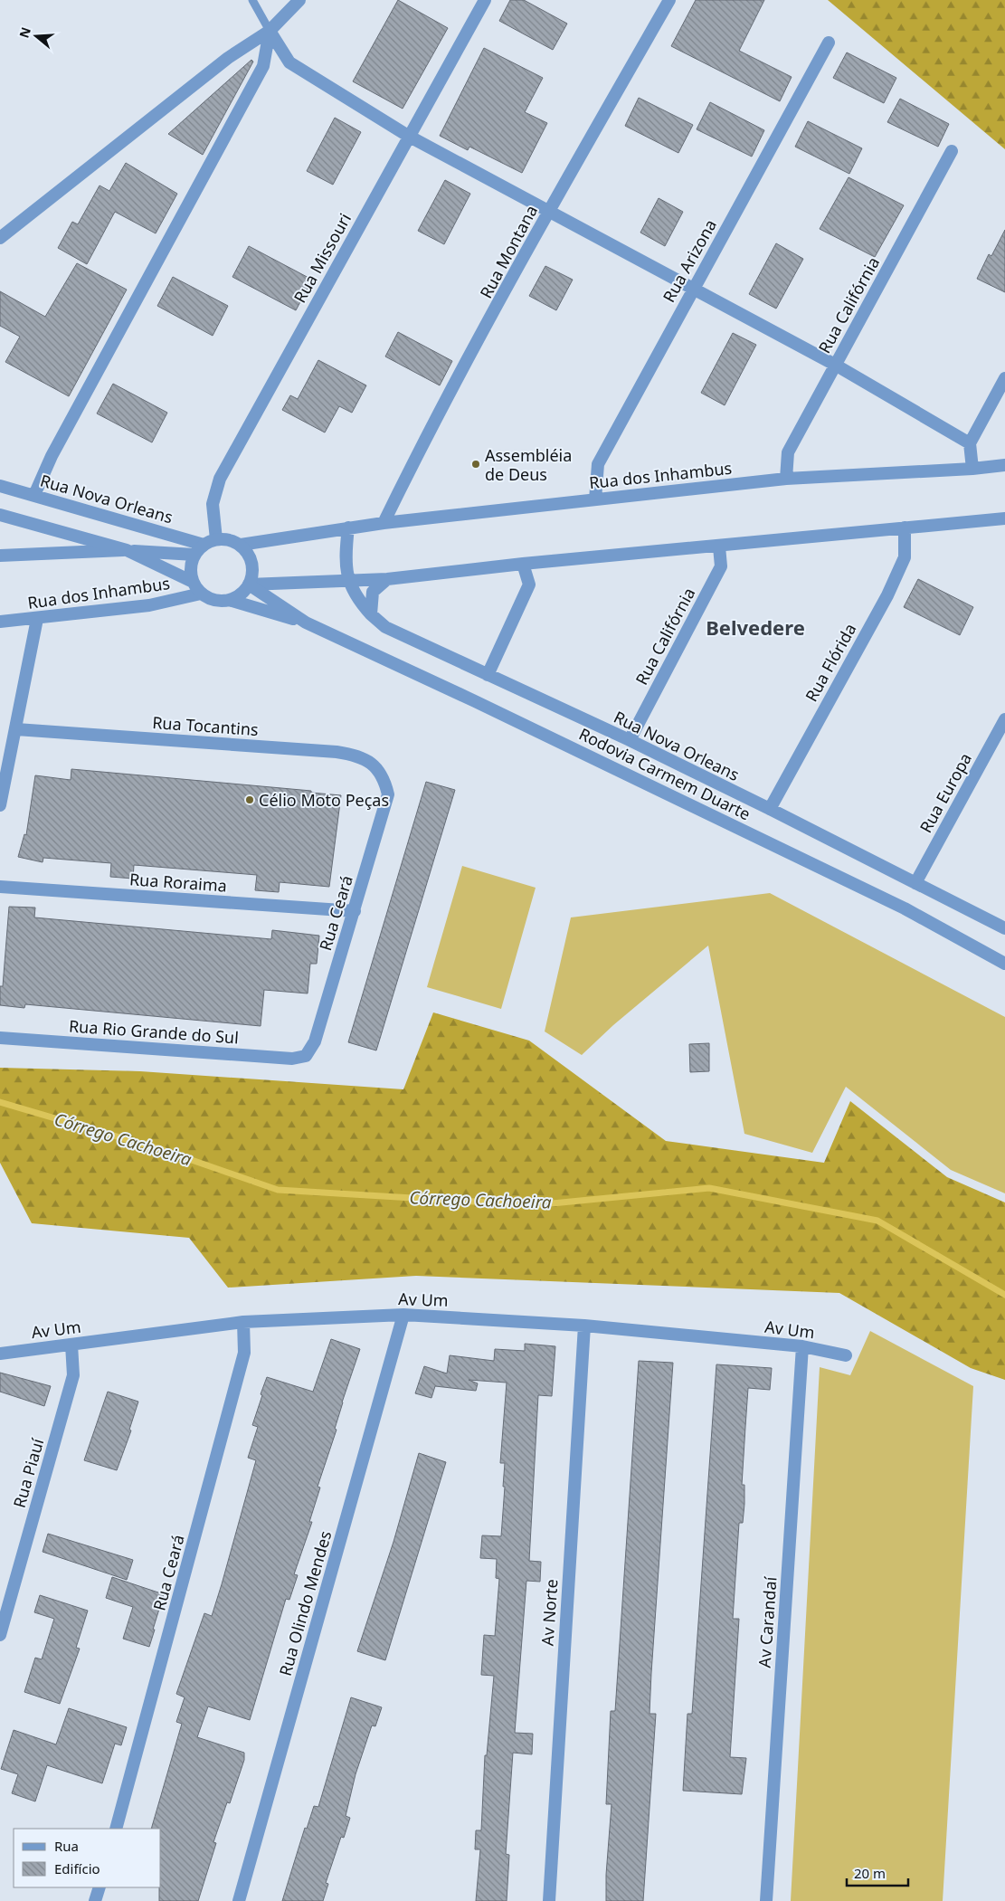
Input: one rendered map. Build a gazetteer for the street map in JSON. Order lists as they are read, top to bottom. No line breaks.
{"streets":{"street":["Rua Montana","Rua Missouri","Rua Arizona","Rua Califórnia","Rua dos Inhambus","Rua Nova Orleans","Rua Flórida","Rua Tocantins","Rodovia Carmem Duarte","Rua Europa","Rua Roraima","Rua Ceará","Rua Rio Grande do Sul","Av Um","Rua Piauí","Rua Olindo Mendes","Av Norte","Av Carandaí"]},"crossings":[["Rua Montana","Rua dos Inhambus"],["Rua Missouri","Rua dos Inhambus"],["Rua Missouri","Rua Nova Orleans"],["Rua Missouri","Rodovia Carmem Duarte"],["Rua Arizona","Rua dos Inhambus"],["Rua Califórnia","Rua dos Inhambus"],["Rua Califórnia","Rua Nova Orleans"],["Rua dos Inhambus","Rua Nova Orleans"],["Rua dos Inhambus","Rodovia Carmem Duarte"],["Rua Nova Orleans","Rua Flórida"],["Rua Nova Orleans","Rodovia Carmem Duarte"],["Rua Nova Orleans","Rua Europa"],["Rua Tocantins","Rua Ceará"],["Rua Roraima","Rua Ceará"],["Rua Ceará","Rua Rio Grande do Sul"],["Rua Ceará","Av Um"],["Av Um","Rua Piauí"],["Av Um","Rua Olindo Mendes"],["Av Um","Av Norte"],["Av Um","Av Carandaí"]],"districts":["Belvedere"],"water":["Córrego Cachoeira"],"places":["Assembléia de Deus","Célio Moto Peças"],"legend":["Rua","Edifício"],"scale_bar":"20 m","north":"left"}
